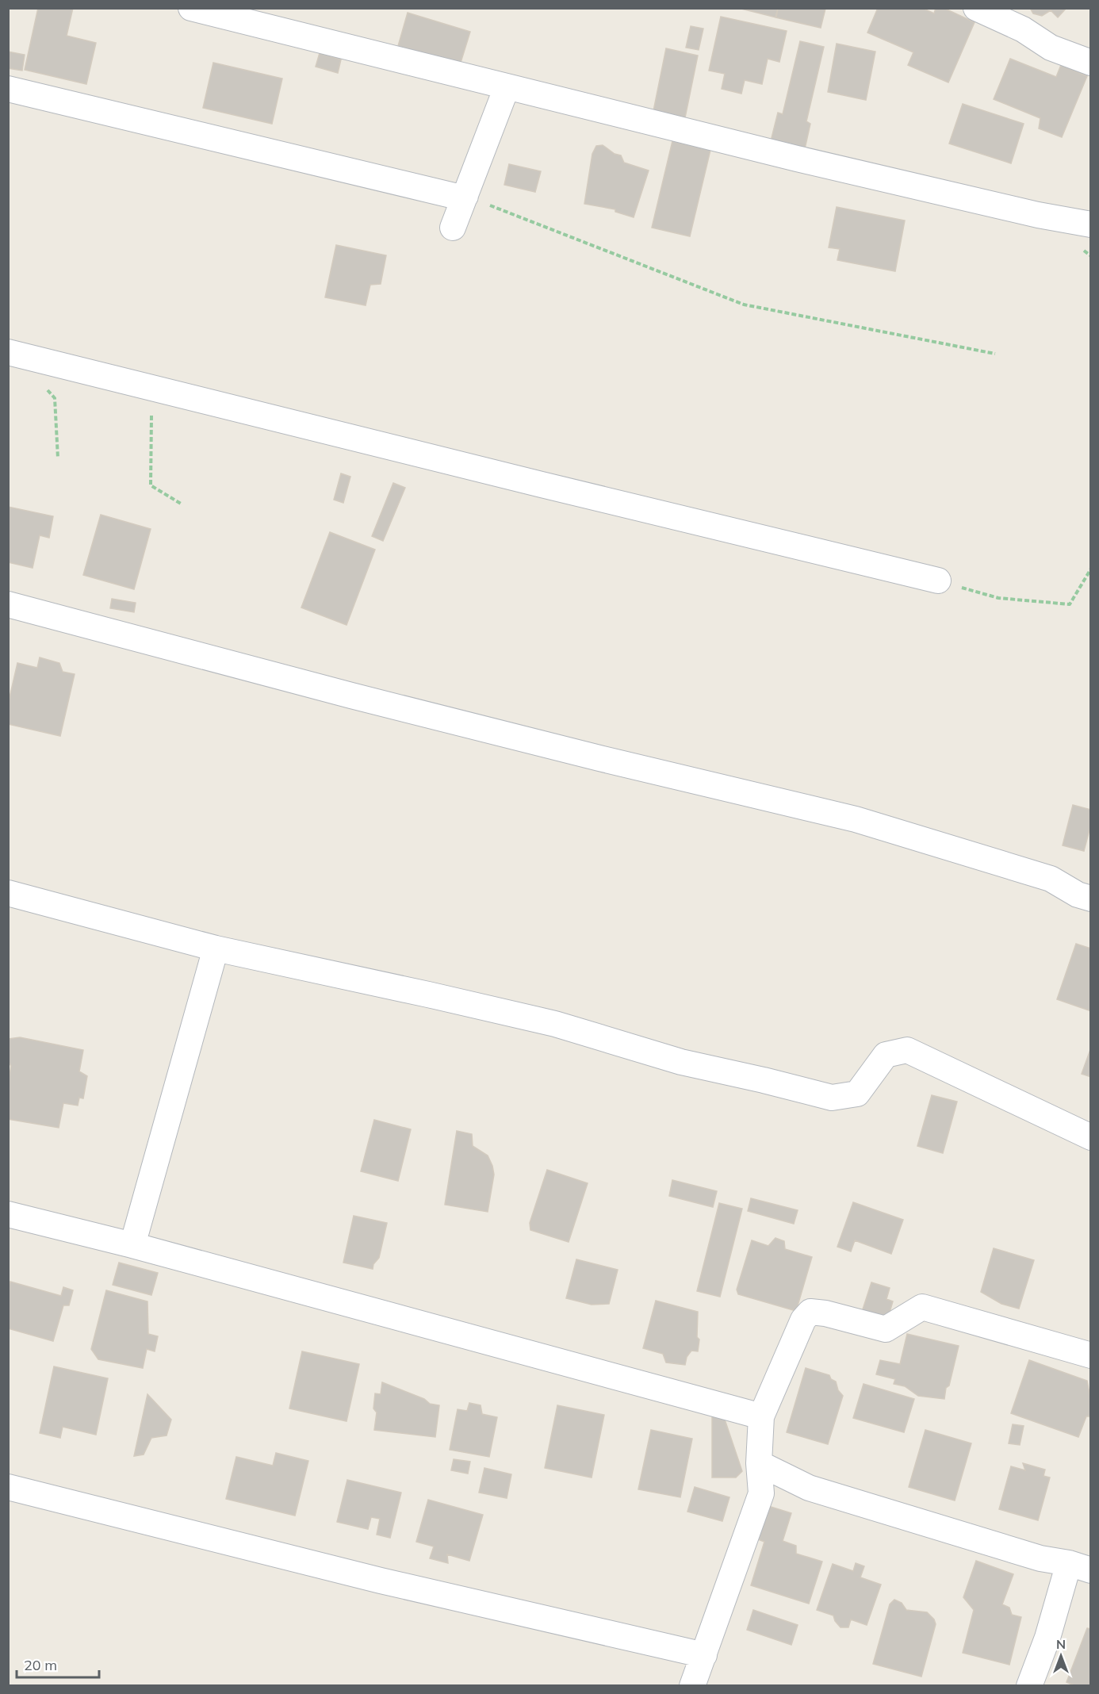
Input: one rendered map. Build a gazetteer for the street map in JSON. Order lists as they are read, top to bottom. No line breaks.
{"scale_bar":"20 m","north":"top"}
